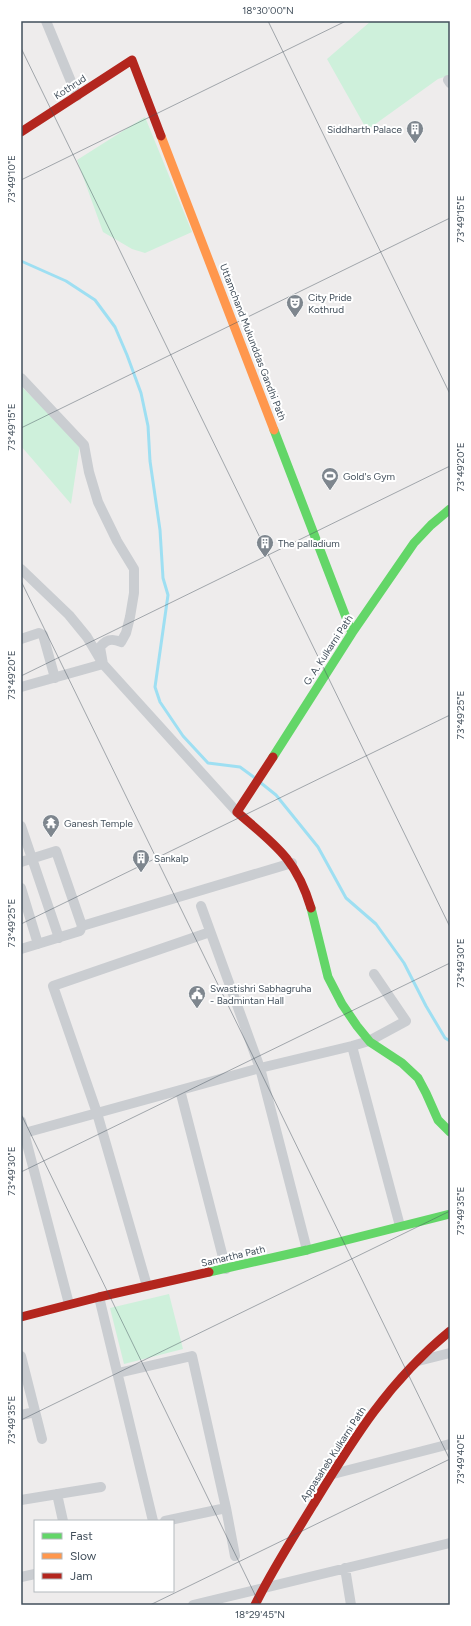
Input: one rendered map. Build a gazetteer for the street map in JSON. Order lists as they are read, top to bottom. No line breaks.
{"streets":{"street":["Kothrud","Uttamchand Mukunddas Gandhi Path","G. A. Kulkarni Path","Samartha Path","Appasaheb Kulkarni Path"]},"crossings":[["Kothrud","Uttamchand Mukunddas Gandhi Path"],["Uttamchand Mukunddas Gandhi Path","G. A. Kulkarni Path"]],"places":{"building":["Siddharth Palace","The palladium","Sankalp"],"theatre":["City Pride Kothrud"],"sports":["Gold's Gym"],"temple":["Ganesh Temple"],"public building":["Swastishri Sabhagruha - Badmintan Hall"]},"legend":["Fast","Slow","Jam"],"coordinates":["18°30'00\"N","73°49'10\"E","73°49'15\"E","73°49'20\"E","73°49'25\"E","73°49'30\"E","73°49'35\"E","73°49'40\"E","18°29'45\"N"]}
